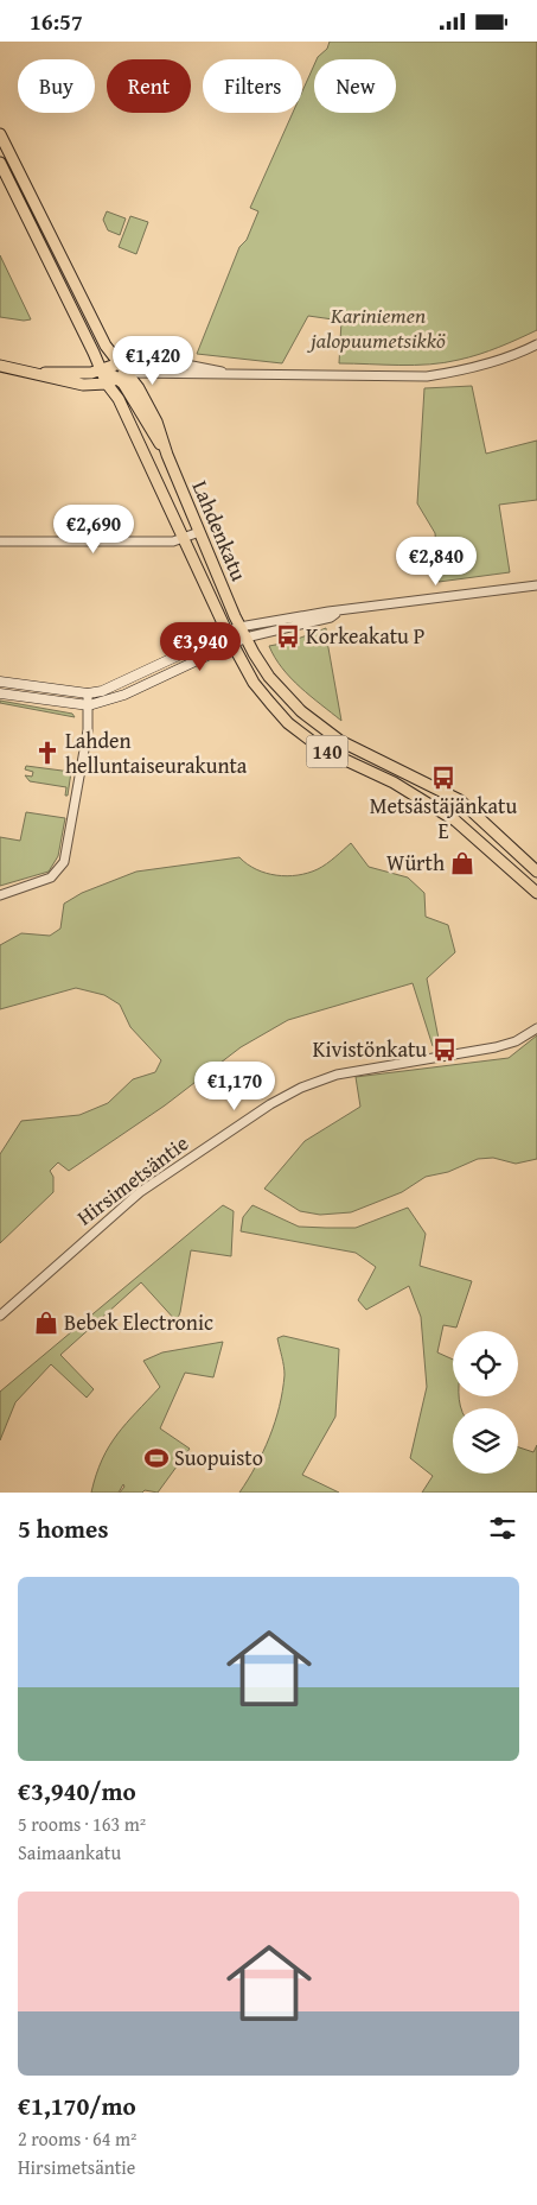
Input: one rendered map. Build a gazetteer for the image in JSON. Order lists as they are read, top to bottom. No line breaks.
{"streets":{"main road":["Lahdenkatu","140"],"street":["Hirsimetsäntie"]},"parks":["Kariniemen jalopuumetsikkö"],"places":{"bus stop":["Korkeakatu P","Metsästäjänkatu E","Kivistönkatu"],"church":["Lahden helluntaiseurakunta"],"shop":["Würth","Bebek Electronic"],"sports":["Suopuisto"]},"page":{"status":"16:57","chip":["Buy","Rent","Filters","New"],"price":["€1,420","€2,690","€2,840","€3,940","€1,170"],"heading":"5 homes","list":[{"name":"€3,940/mo","note":"5 rooms · 163 m² · Saimaankatu"},{"name":"€1,170/mo","note":"2 rooms · 64 m² · Hirsimetsäntie"}]}}
